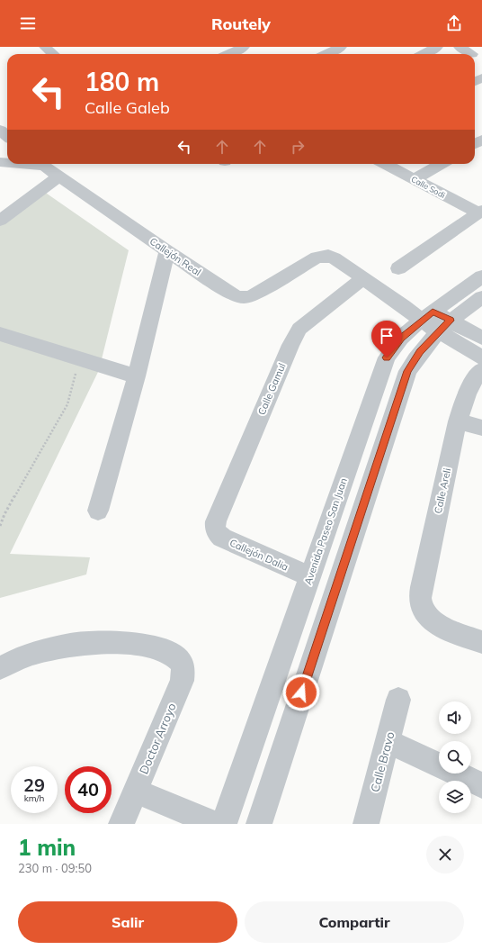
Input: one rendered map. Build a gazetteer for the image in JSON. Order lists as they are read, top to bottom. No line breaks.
{"streets":{"street":["Calle Sodi","Callejón Real","Calle Gamul","Calle Areli","Avenida Paseo San Juan","Callejón Dalia","Doctor Arroyo","Calle Bravo"]},"crossings":[["Callejón Real","Calle Gamul"],["Calle Gamul","Callejón Dalia"],["Avenida Paseo San Juan","Callejón Dalia"]],"page":{"header":"Routely","turn":["180 m","Calle Galeb"],"speed":"29 km/h","limit":"40","heading":["1 min","230 m · 09:50"],"buttons":["Salir","Compartir"]}}
